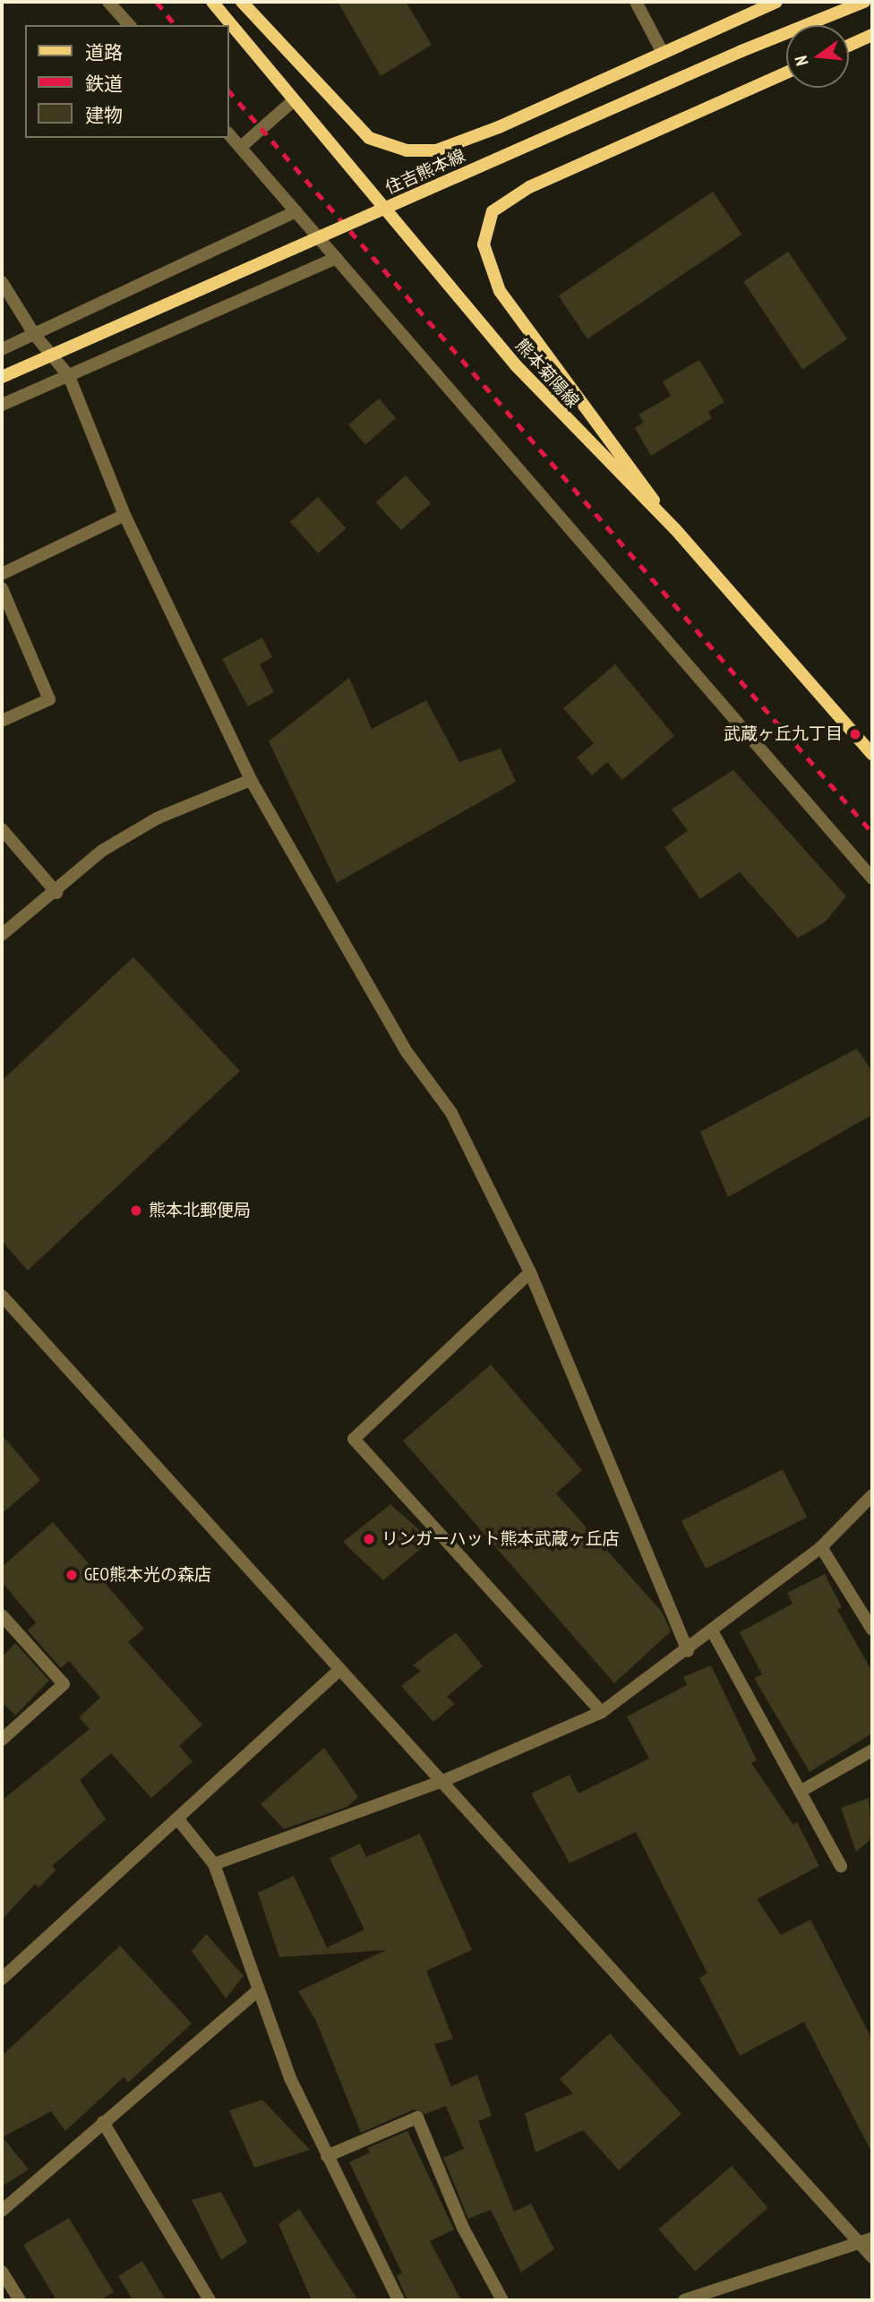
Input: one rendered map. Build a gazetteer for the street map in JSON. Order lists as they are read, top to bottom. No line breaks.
{"streets":{"main road":["住吉熊本線","熊本菊陽線"]},"places":["武蔵ヶ丘九丁目","熊本北郵便局","リンガーハット熊本武蔵ヶ丘店","GEO熊本光の森店"],"legend":["道路","鉄道","建物"],"north":"left"}
